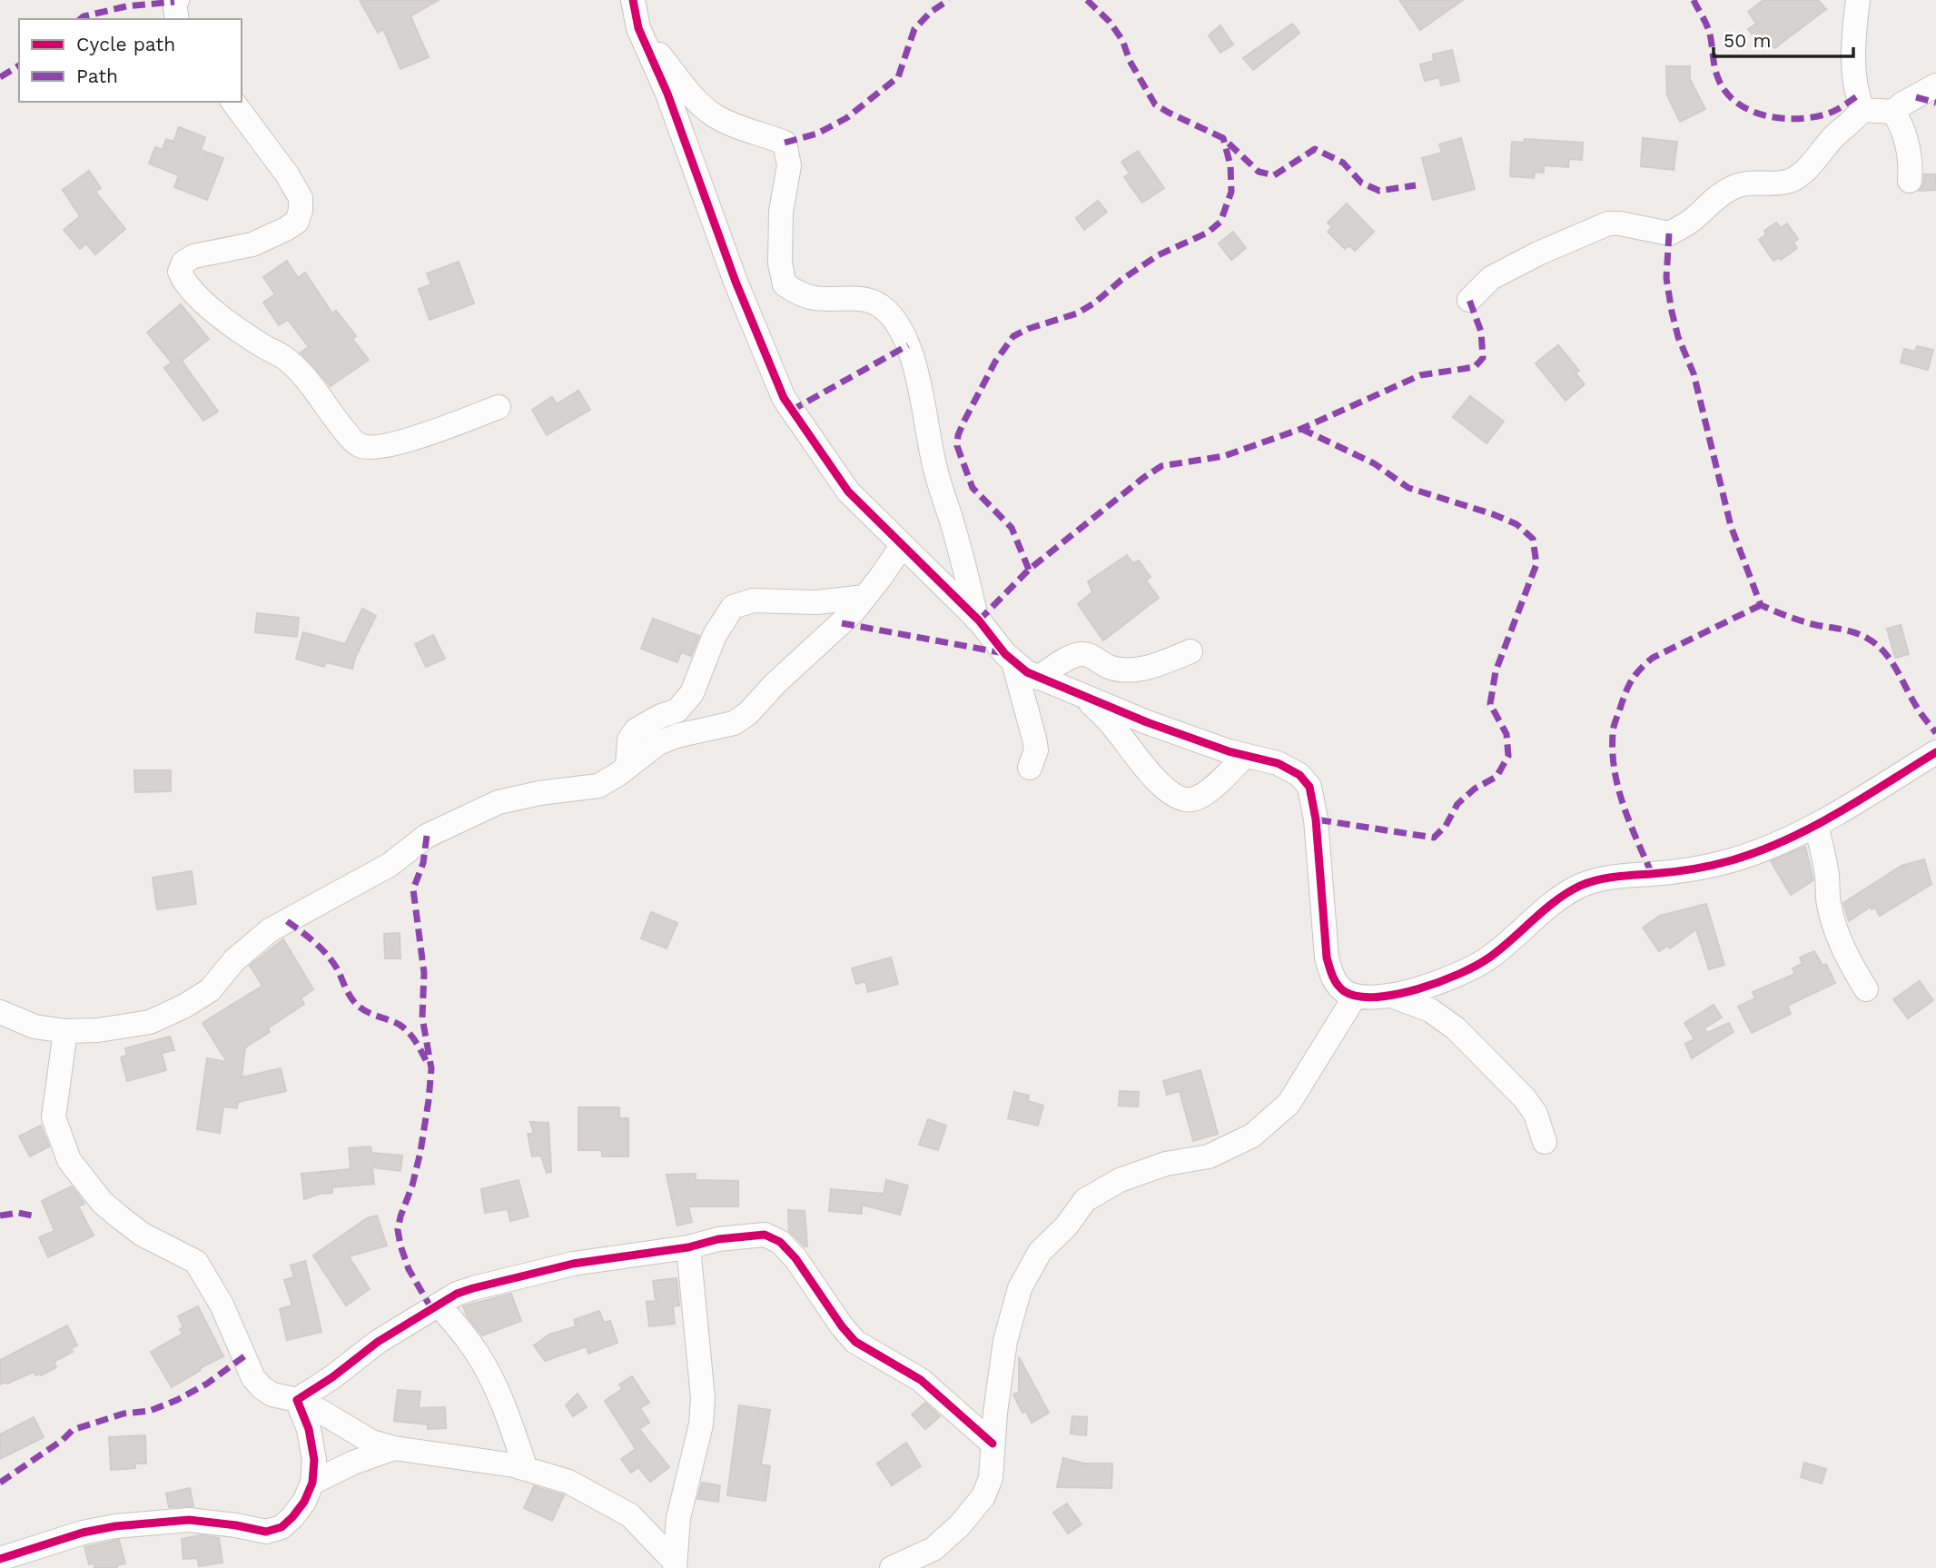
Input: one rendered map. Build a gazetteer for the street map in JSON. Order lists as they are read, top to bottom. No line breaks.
{"legend":["Cycle path","Path"],"scale_bar":"50 m"}
